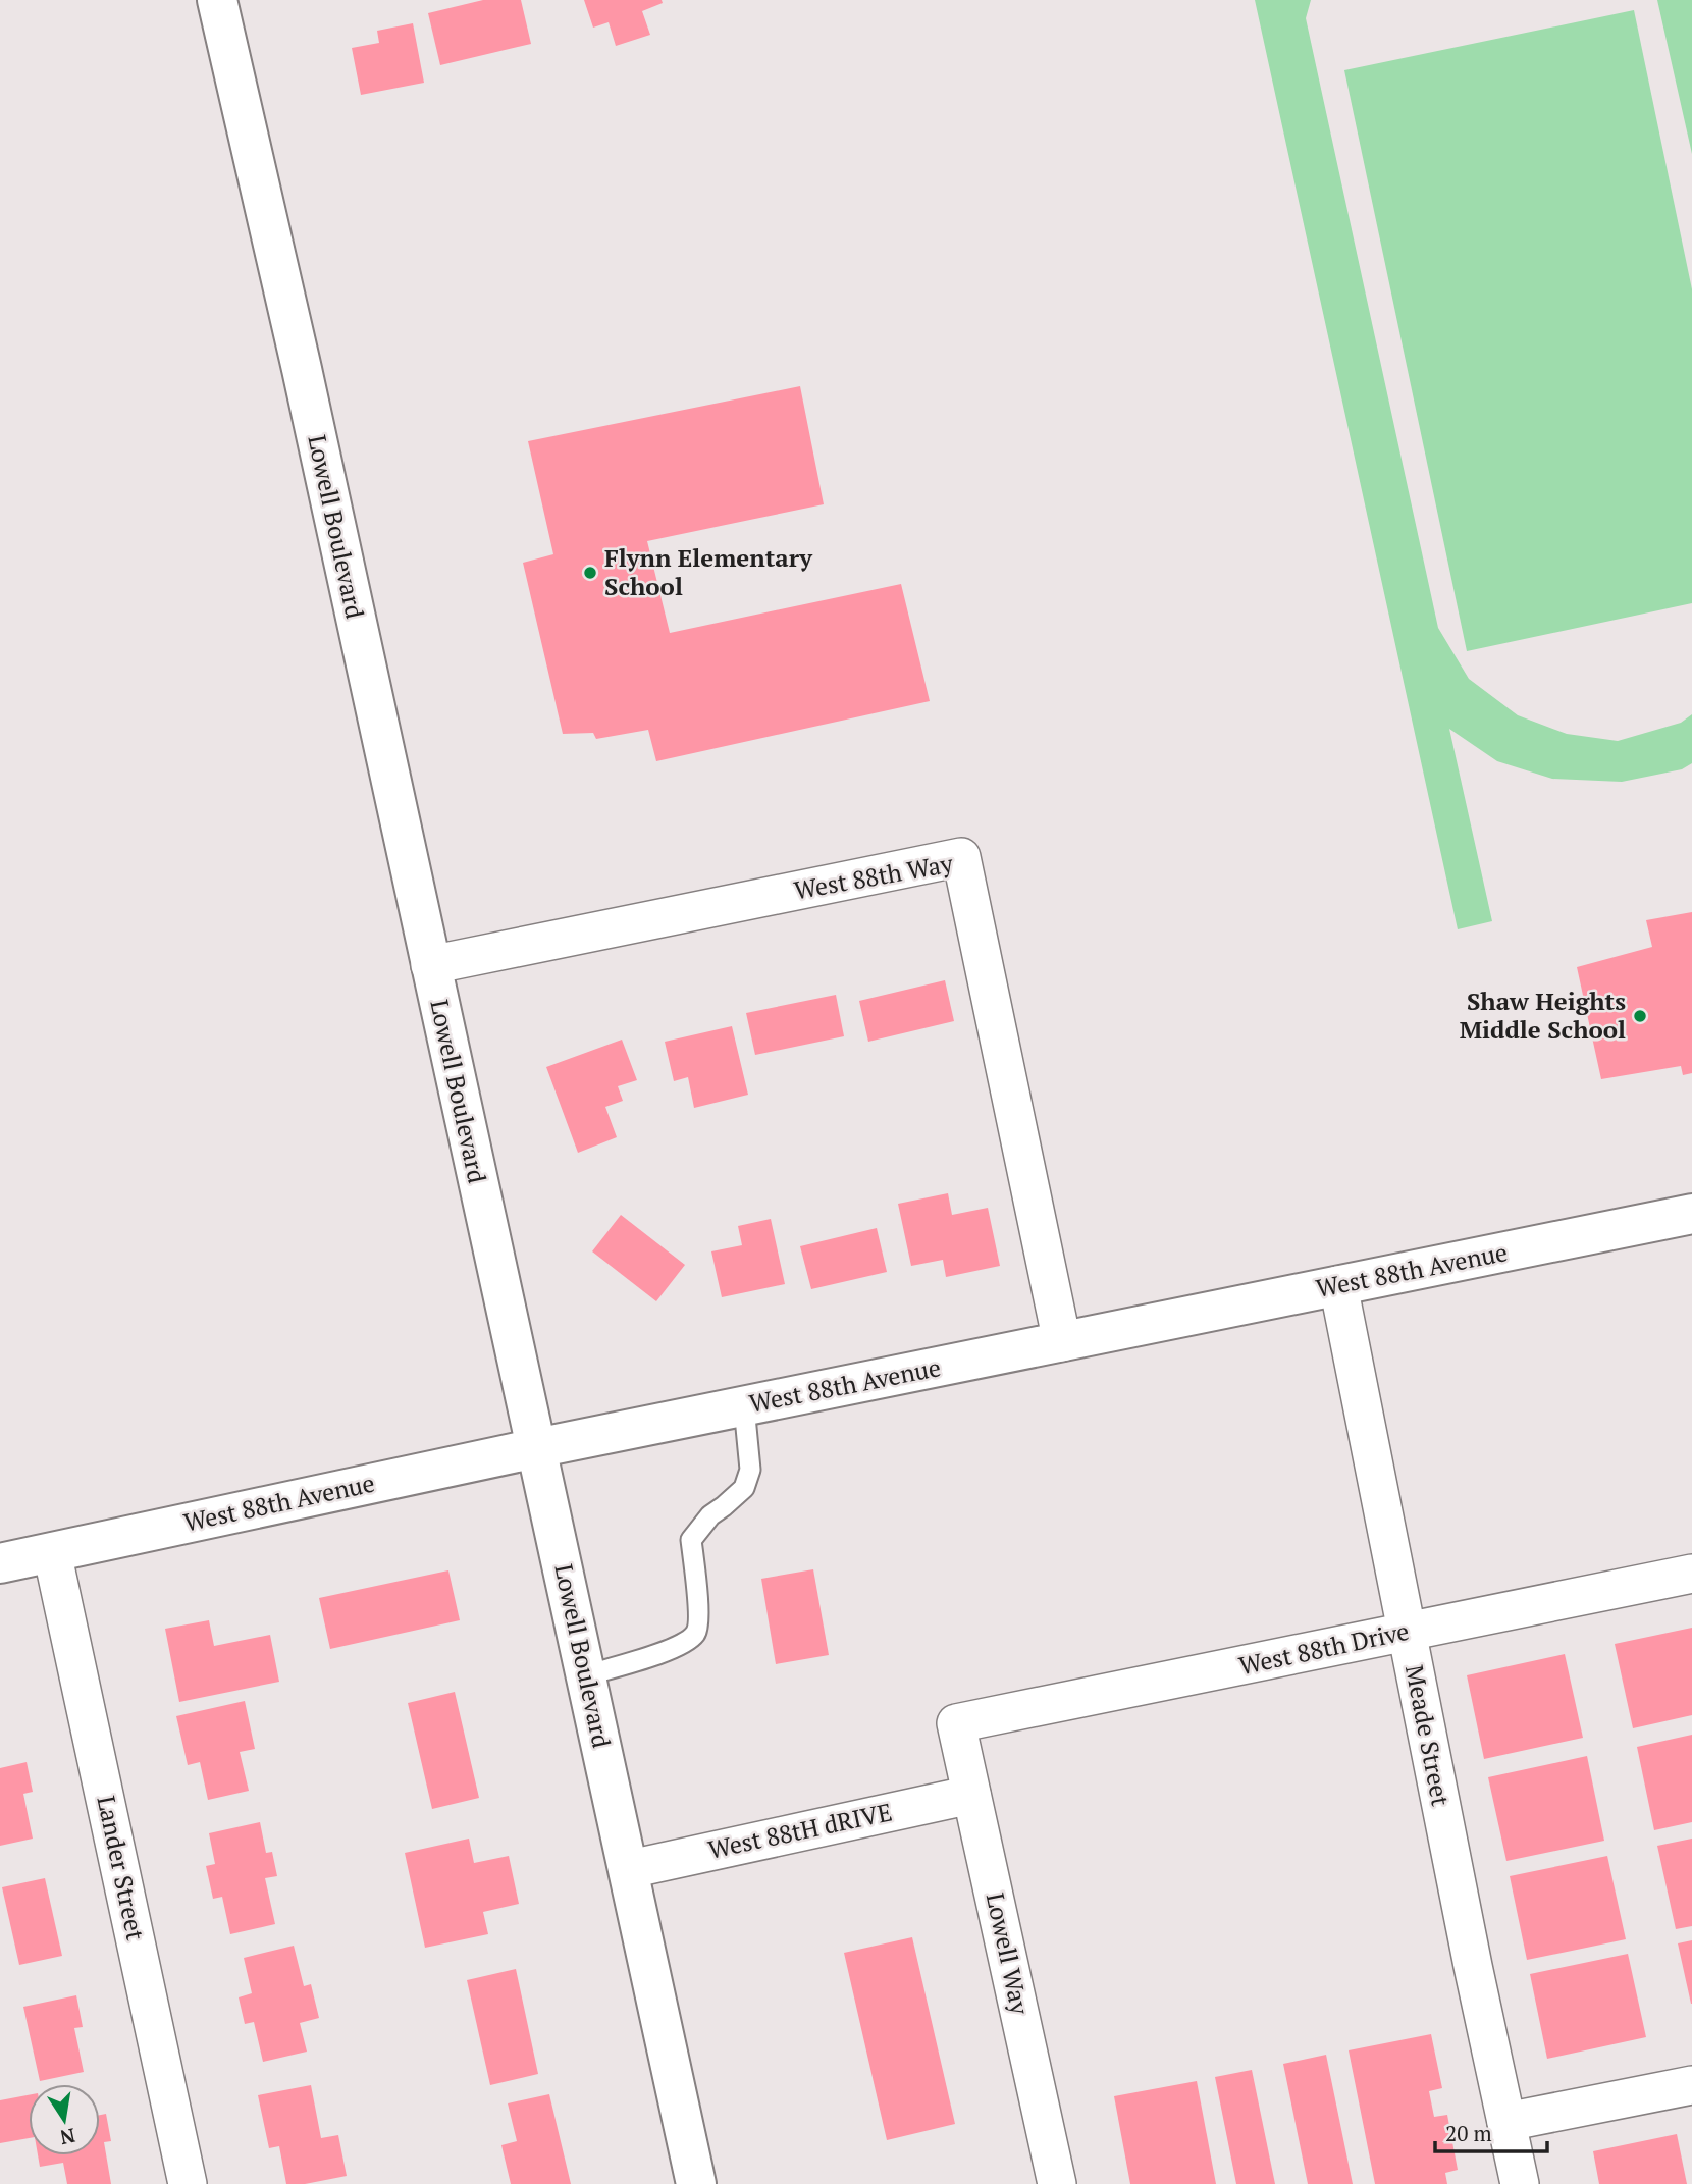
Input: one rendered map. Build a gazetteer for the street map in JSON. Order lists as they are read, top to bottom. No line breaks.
{"streets":{"street":["Lowell Boulevard","West 88th Way","West 88th Avenue","West 88th Drive","Meade Street","West 88tH dRIVE","Lander Street","Lowell Way"]},"crossings":[["Lowell Boulevard","West 88th Way"],["Lowell Boulevard","West 88th Avenue"],["Lowell Boulevard","West 88tH dRIVE"],["West 88th Way","West 88th Avenue"],["West 88th Avenue","Meade Street"],["West 88th Avenue","Lander Street"],["West 88th Drive","Meade Street"],["West 88th Drive","Lowell Way"],["West 88tH dRIVE","Lowell Way"]],"places":["Flynn Elementary School","Shaw Heights Middle School"],"scale_bar":"20 m","north":"bottom"}
